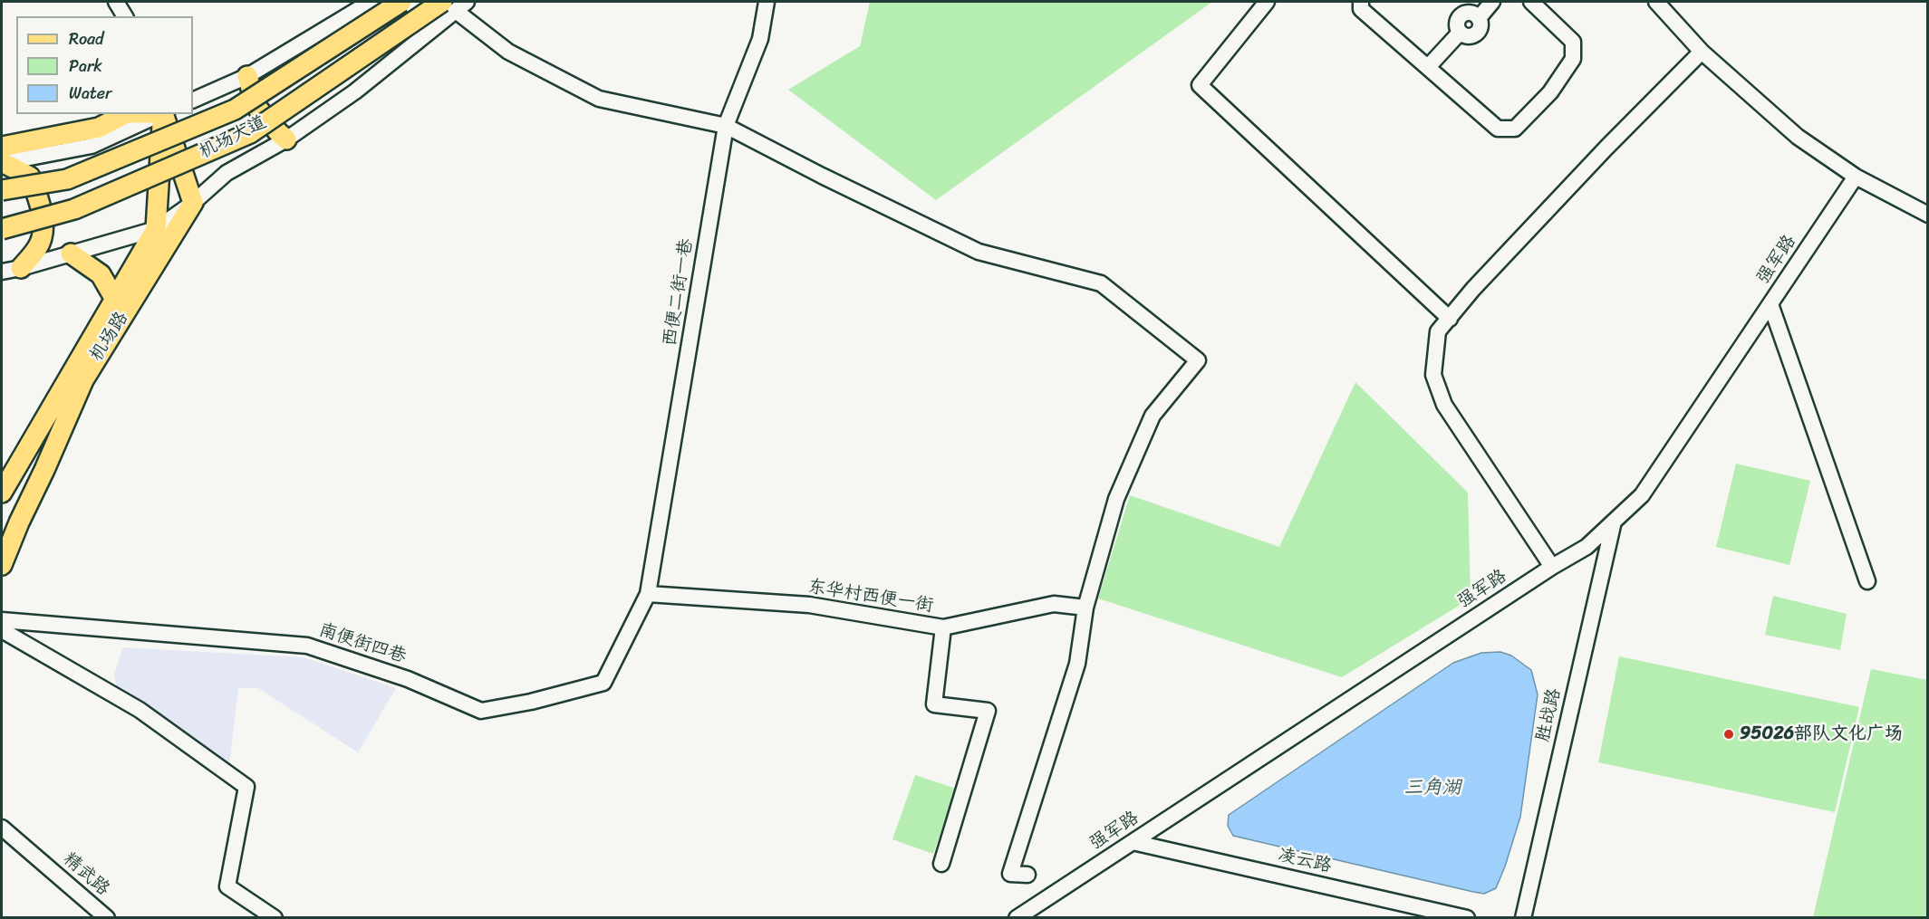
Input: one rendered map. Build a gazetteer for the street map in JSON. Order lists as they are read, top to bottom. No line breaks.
{"streets":{"main road":["机场大道","机场路"],"street":["强军路","西便二街一巷","东华村西便一街","南便街四巷","胜战路","凌云路","精武路"]},"crossings":[["强军路","胜战路"],["强军路","凌云路"],["西便二街一巷","东华村西便一街"],["西便二街一巷","南便街四巷"],["东华村西便一街","南便街四巷"]],"water":["三角湖"],"places":["95026部队文化广场"],"legend":["Road","Park","Water"]}
